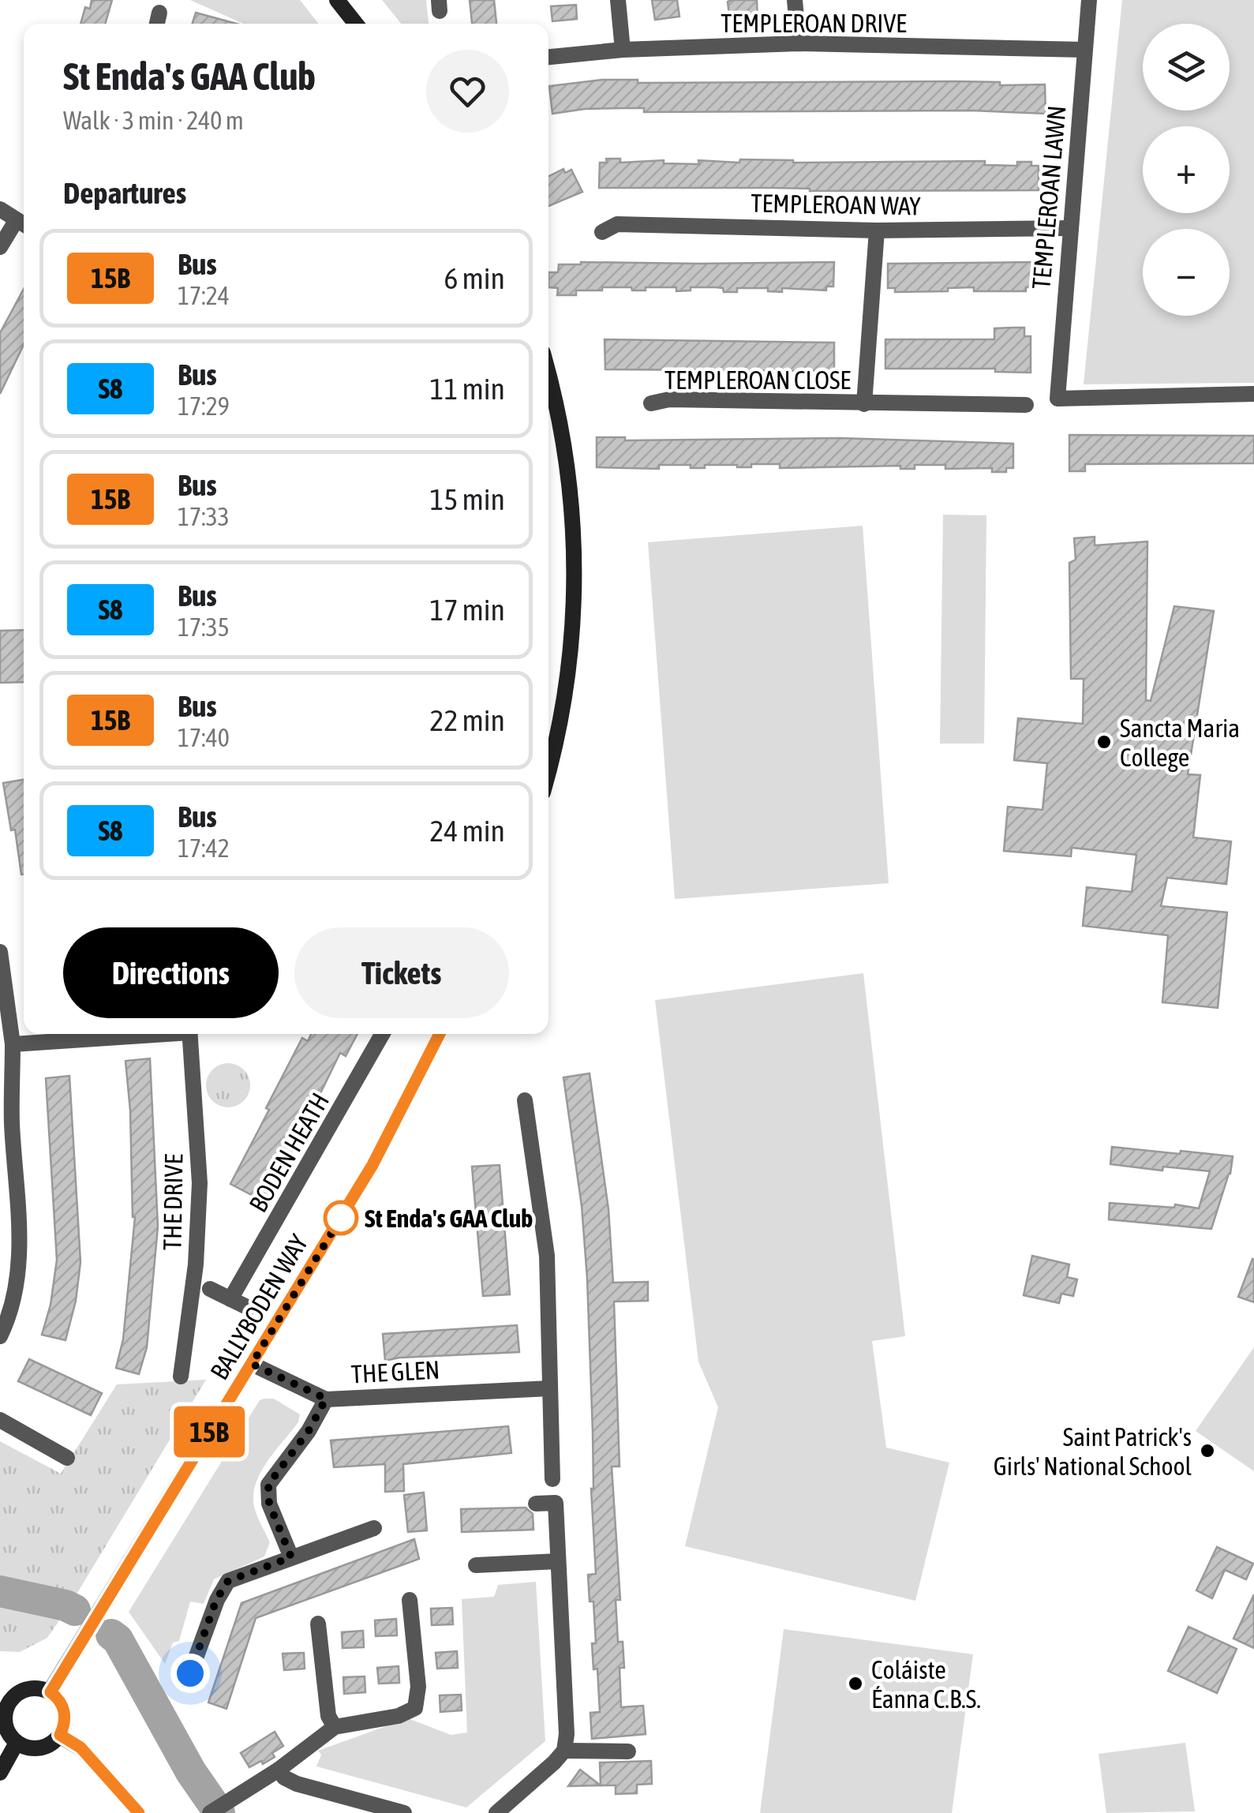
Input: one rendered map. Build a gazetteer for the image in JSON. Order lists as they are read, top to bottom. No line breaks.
{"streets":{"main road":["BALLYBODEN WAY"],"street":["TEMPLEROAN DRIVE","TEMPLEROAN LAWN","TEMPLEROAN WAY","TEMPLEROAN CLOSE","BODEN HEATH","THE DRIVE","THE GLEN"]},"crossings":[["TEMPLEROAN DRIVE","TEMPLEROAN LAWN"],["TEMPLEROAN LAWN","TEMPLEROAN WAY"],["TEMPLEROAN WAY","TEMPLEROAN CLOSE"],["BALLYBODEN WAY","THE GLEN"]],"places":["Sancta Maria College","St Enda's GAA Club","Saint Patrick's Girls' National School","Coláiste Éanna C.B.S."],"lines":["bus line 15B"],"page":{"on_map":"15B","map_buttons":["+","−"],"heading":[["St Enda's GAA Club","Walk · 3 min · 240 m"],"Departures"],"list":[{"mark":"15B","name":"Bus","note":"17:24","value":"6 min"},{"mark":"S8","name":"Bus","note":"17:29","value":"11 min"},{"mark":"15B","name":"Bus","note":"17:33","value":"15 min"},{"mark":"S8","name":"Bus","note":"17:35","value":"17 min"},{"mark":"15B","name":"Bus","note":"17:40","value":"22 min"},{"mark":"S8","name":"Bus","note":"17:42","value":"24 min"}],"buttons":["Directions","Tickets"]}}
